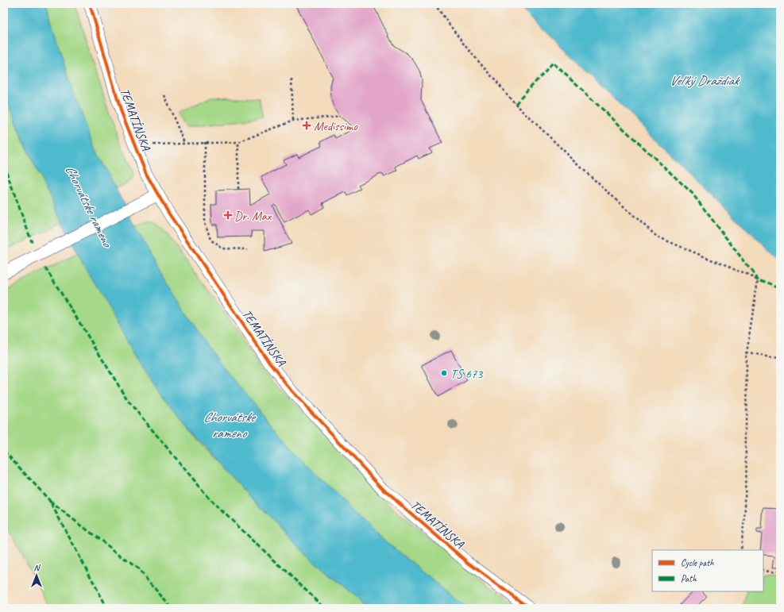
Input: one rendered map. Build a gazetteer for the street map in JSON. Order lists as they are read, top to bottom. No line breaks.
{"streets":{"lane":["TEMATÍNSKA"]},"water":["Veľký Draždiak","Chorvátske rameno"],"places":{"health":["Medissimo","Dr. Max"],"other":["TS 673"]},"legend":["Cycle path","Path"],"north":"top"}
